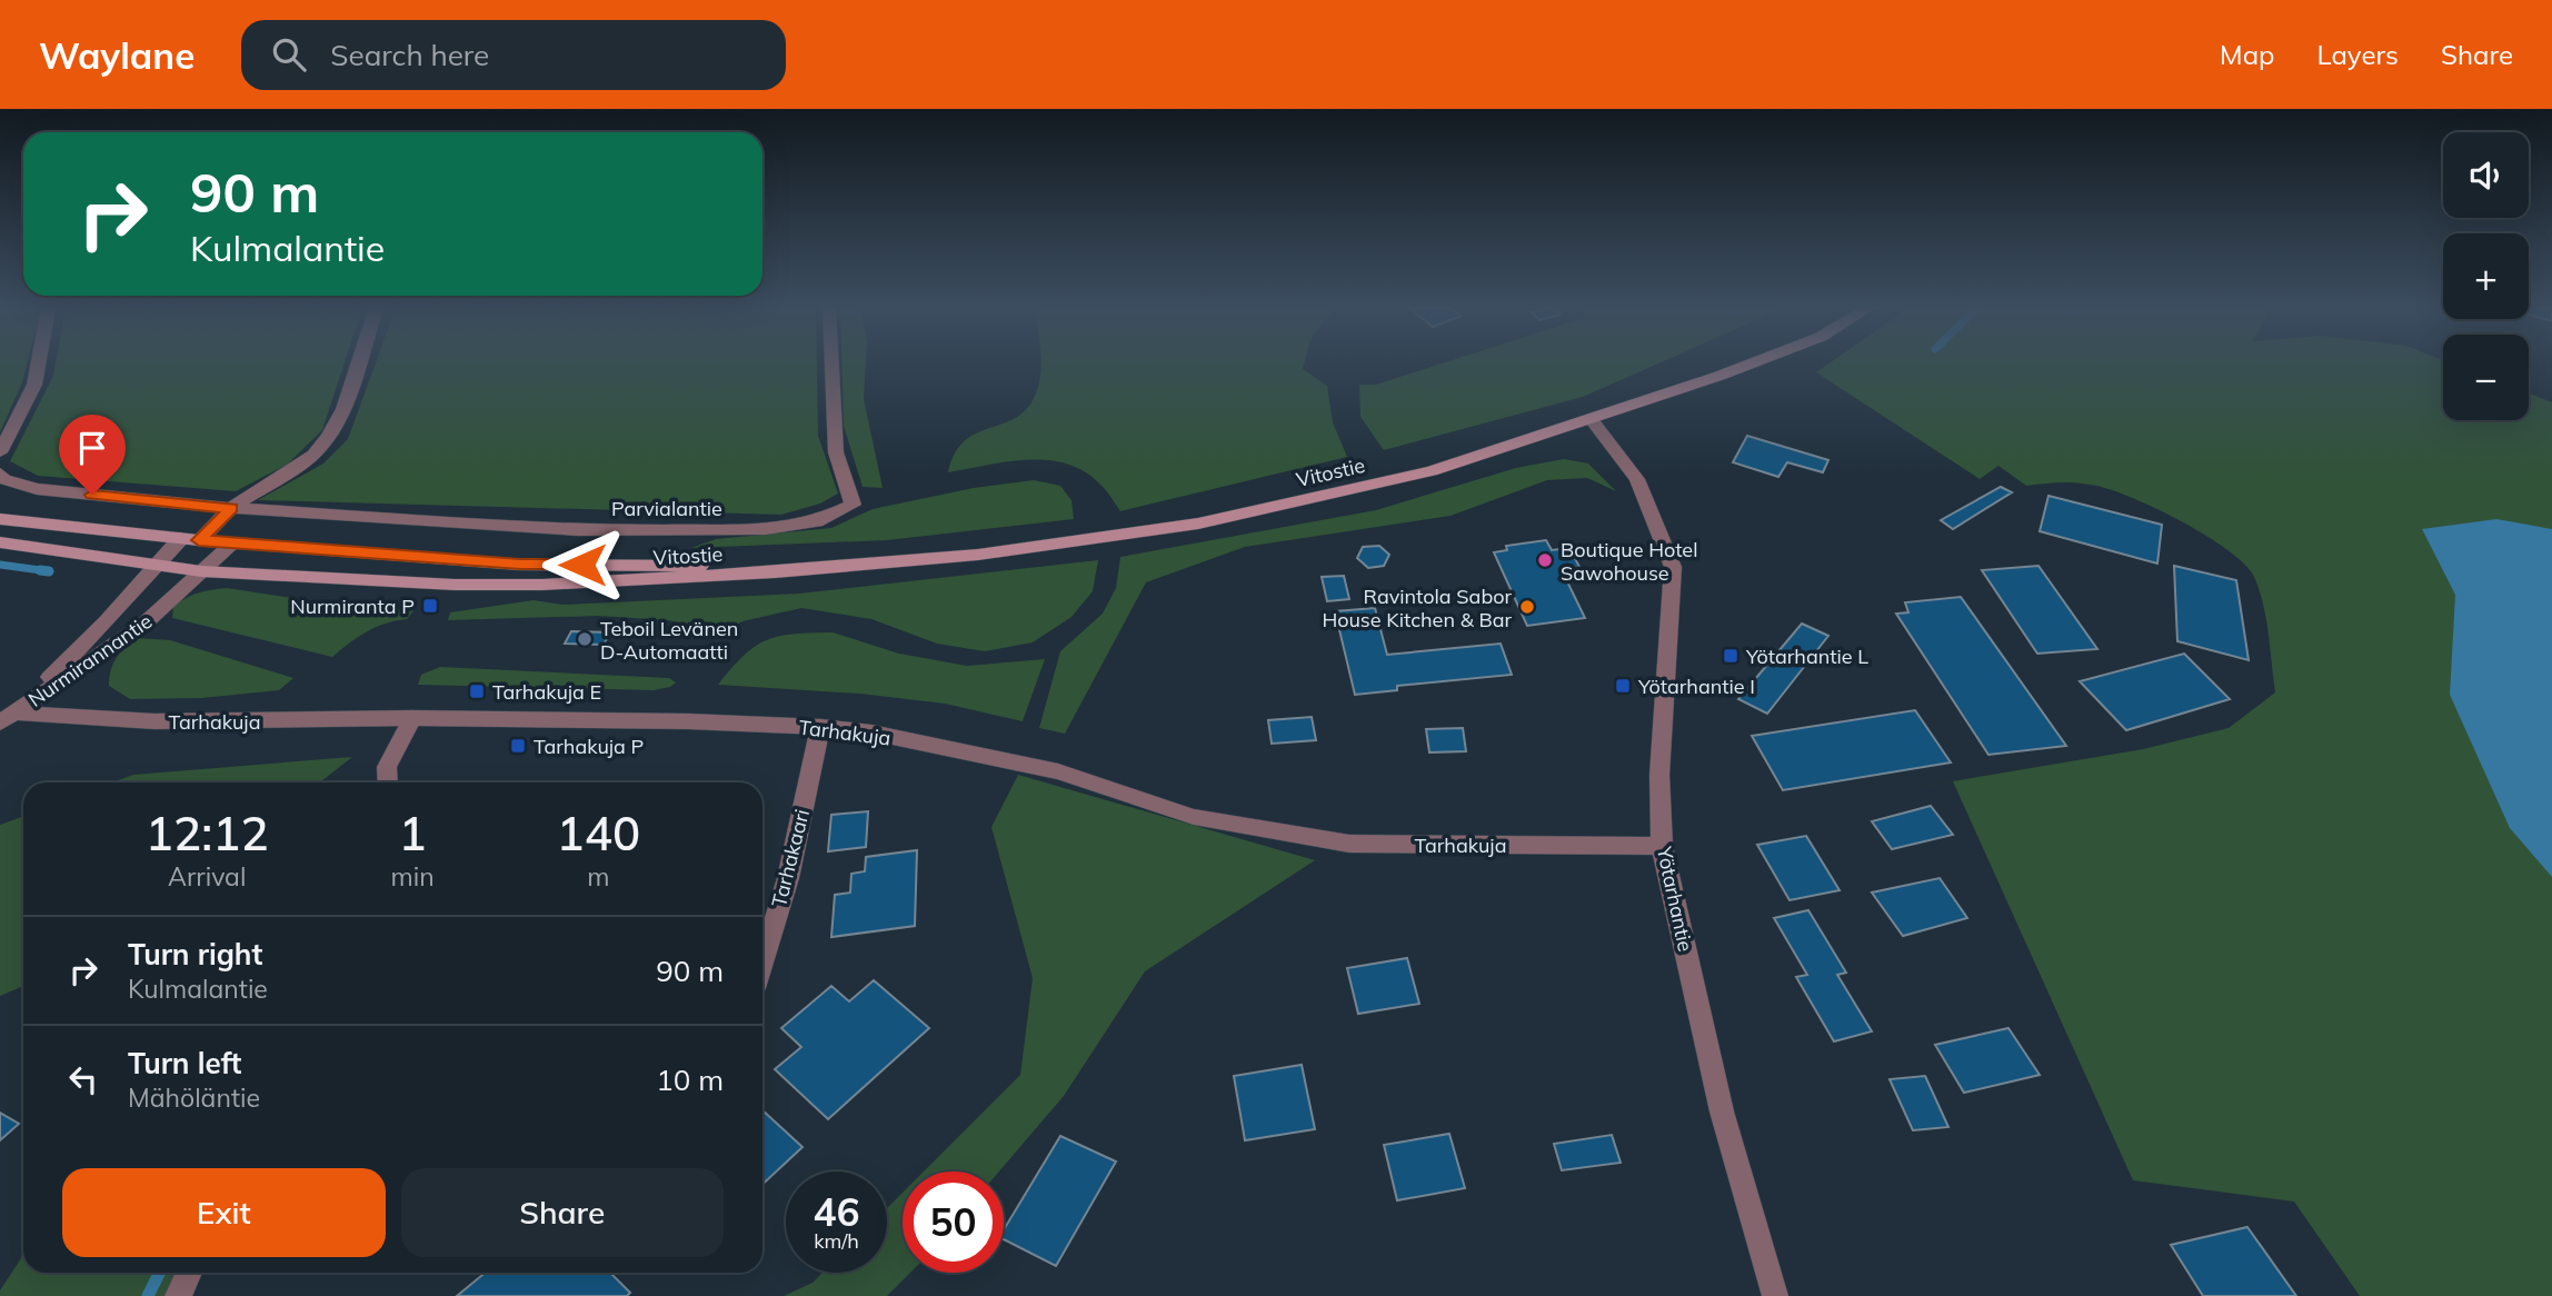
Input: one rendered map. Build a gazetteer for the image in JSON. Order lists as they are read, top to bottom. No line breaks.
{"streets":{"main road":["Vitostie"],"street":["Parvialantie","Nurmirannantie","Tarhakuja","Tarhakaari","Yötarhantie"]},"crossings":[["Vitostie","Nurmirannantie"],["Vitostie","Yötarhantie"],["Parvialantie","Nurmirannantie"],["Nurmirannantie","Tarhakuja"],["Tarhakuja","Tarhakaari"],["Tarhakuja","Yötarhantie"]],"places":{"other":["Boutique Hotel Sawohouse","Ravintola Sabor House Kitchen & Bar","Teboil Levänen D-Automaatti"],"transit":["Nurmiranta P","Yötarhantie L","Yötarhantie I","Tarhakuja E","Tarhakuja P"]},"page":{"header":"Waylane","search":"Search here","nav":["Map","Layers","Share"],"map_buttons":["+","−"],"turn":["90 m","Kulmalantie"],"eta":["12:12","Arrival","1","min","140","m"],"list":[{"name":"Turn right","note":"Kulmalantie","value":"90 m"},{"name":"Turn left","note":"Mähöläntie","value":"10 m"}],"buttons":["Exit","Share"],"speed":"46 km/h","limit":"50"}}
